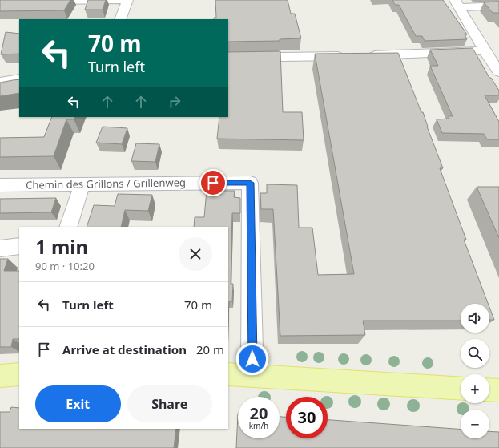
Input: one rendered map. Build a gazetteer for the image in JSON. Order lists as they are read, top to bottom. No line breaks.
{"streets":{"street":["Chemin des Grillons / Grillenweg"]},"page":{"turn":["70 m","Turn left"],"heading":["1 min","90 m · 10:20"],"list":[{"name":"Turn left","value":"70 m"},{"name":"Arrive at destination","value":"20 m"}],"map_buttons":["+","−"],"buttons":["Exit","Share"],"speed":"20 km/h","limit":"30"}}
